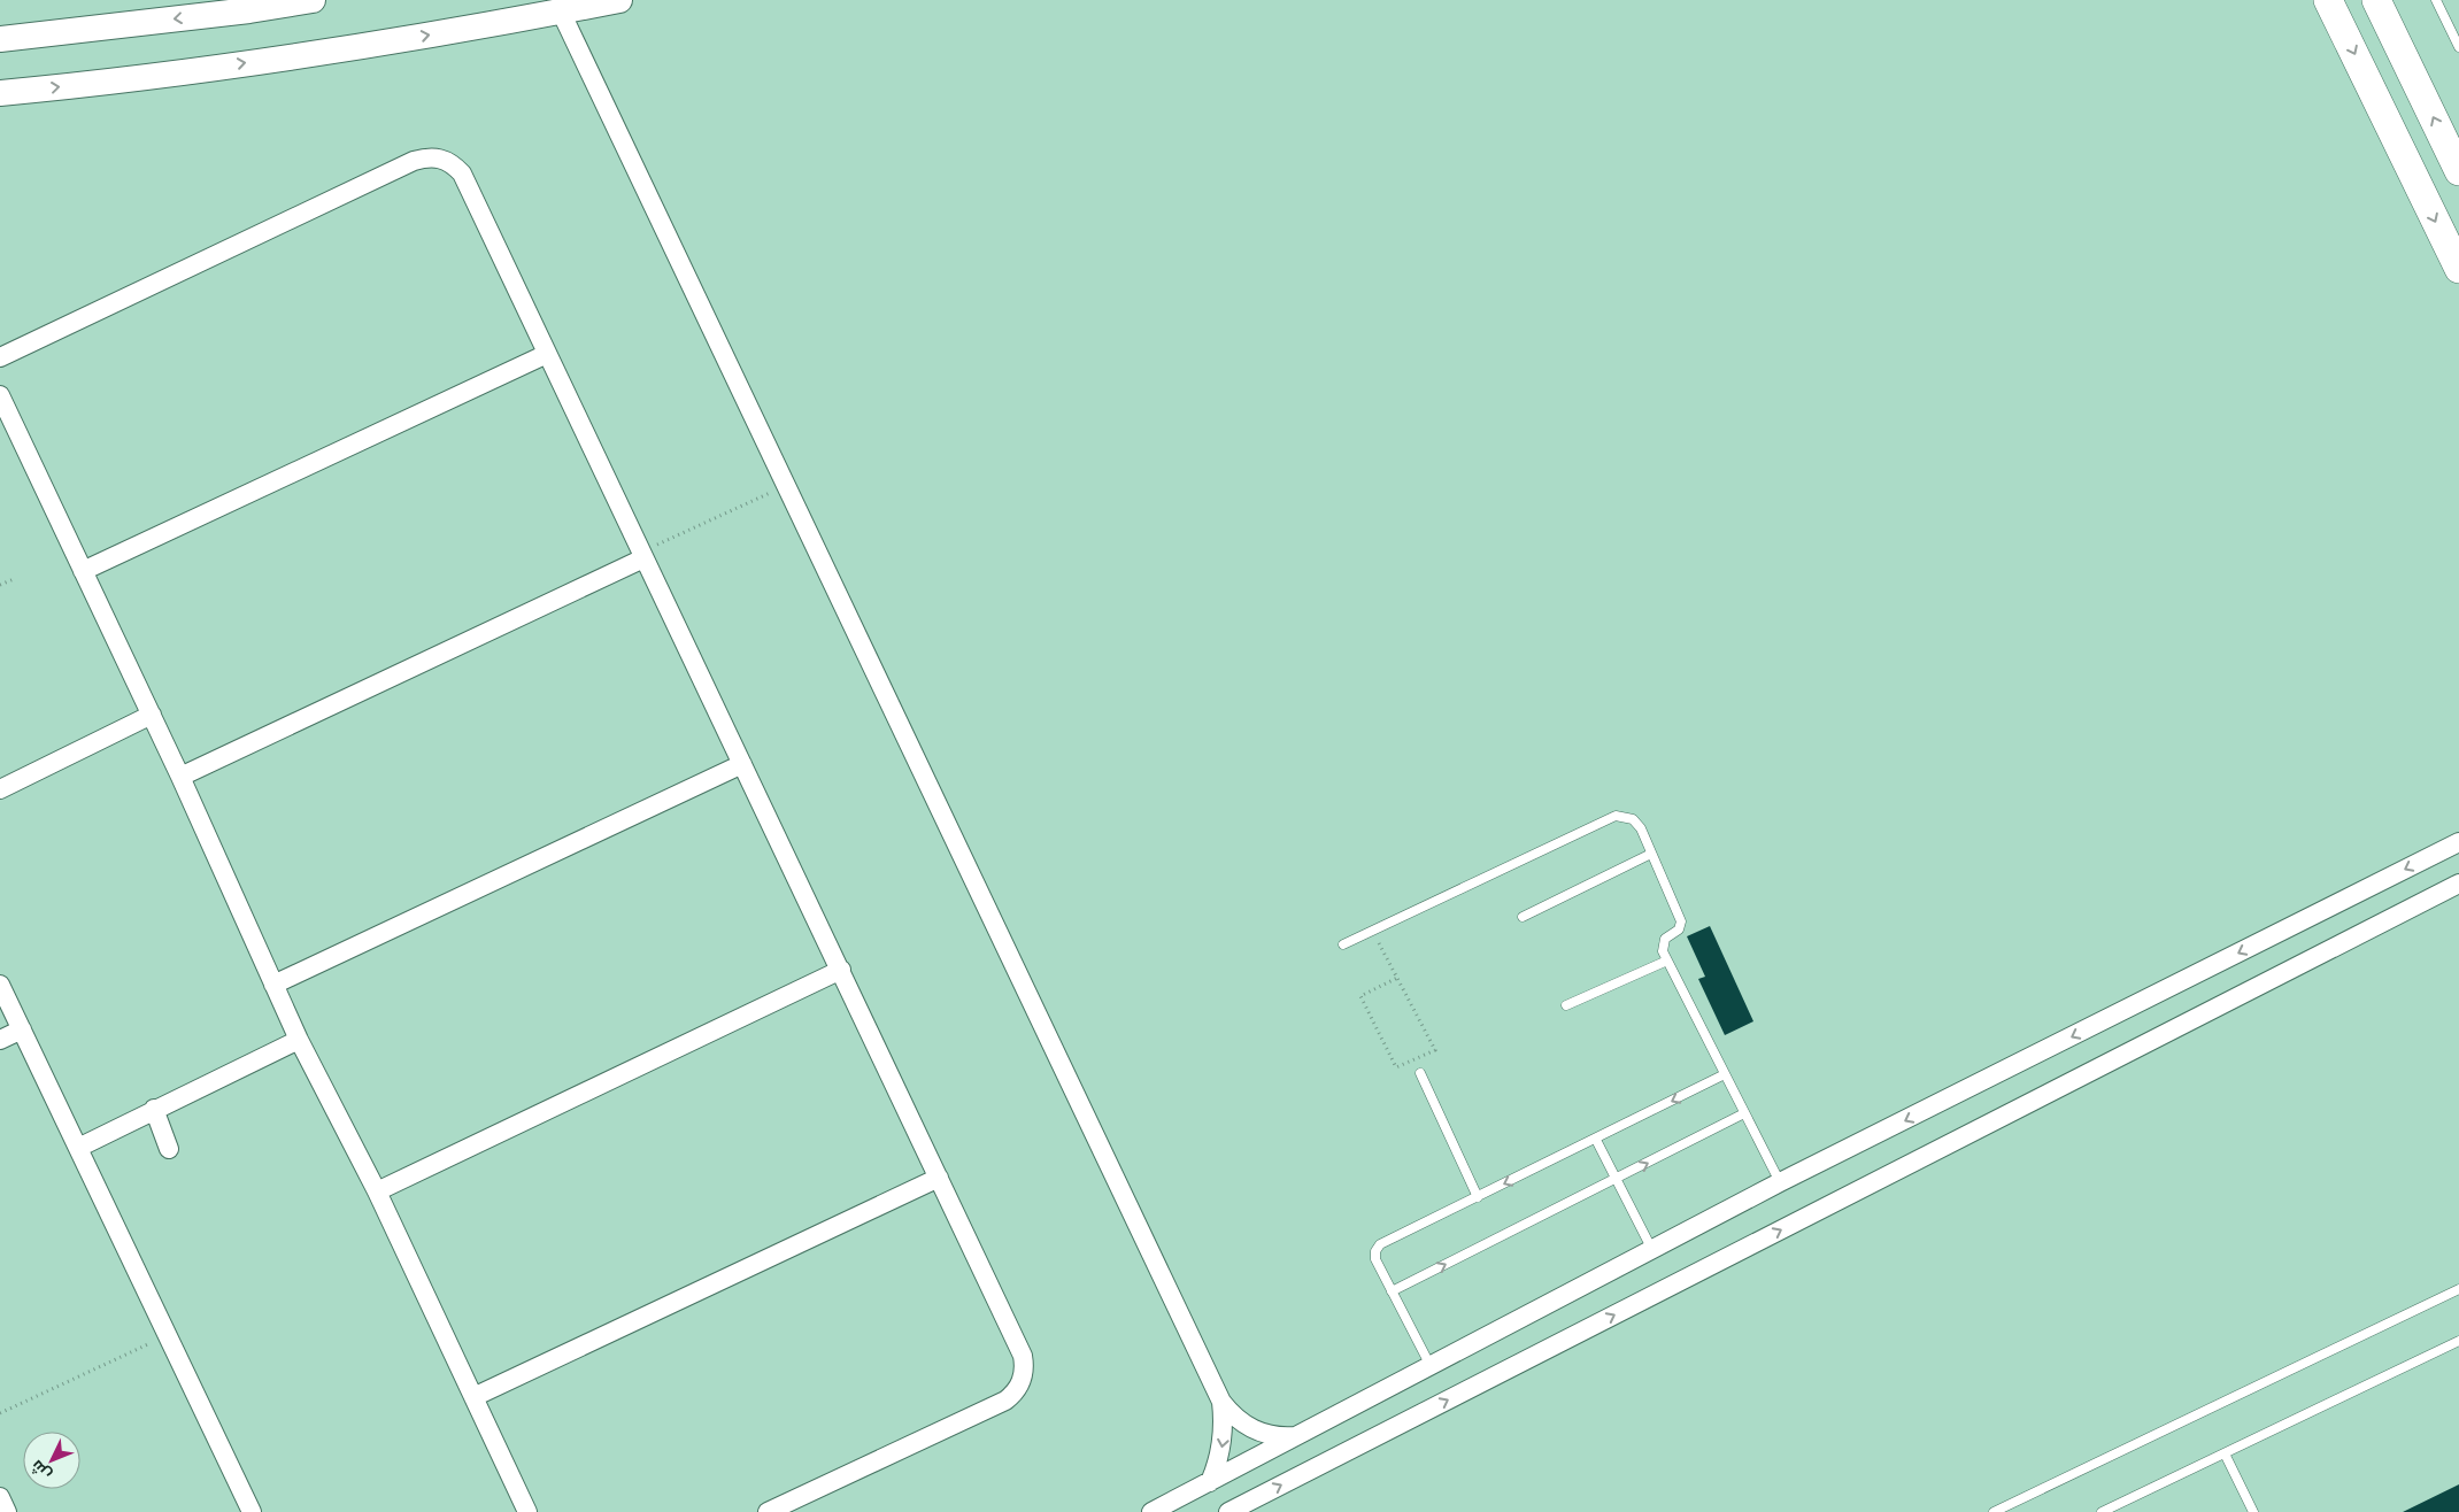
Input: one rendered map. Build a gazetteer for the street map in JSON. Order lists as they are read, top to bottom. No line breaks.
{"north":"bottom left"}
